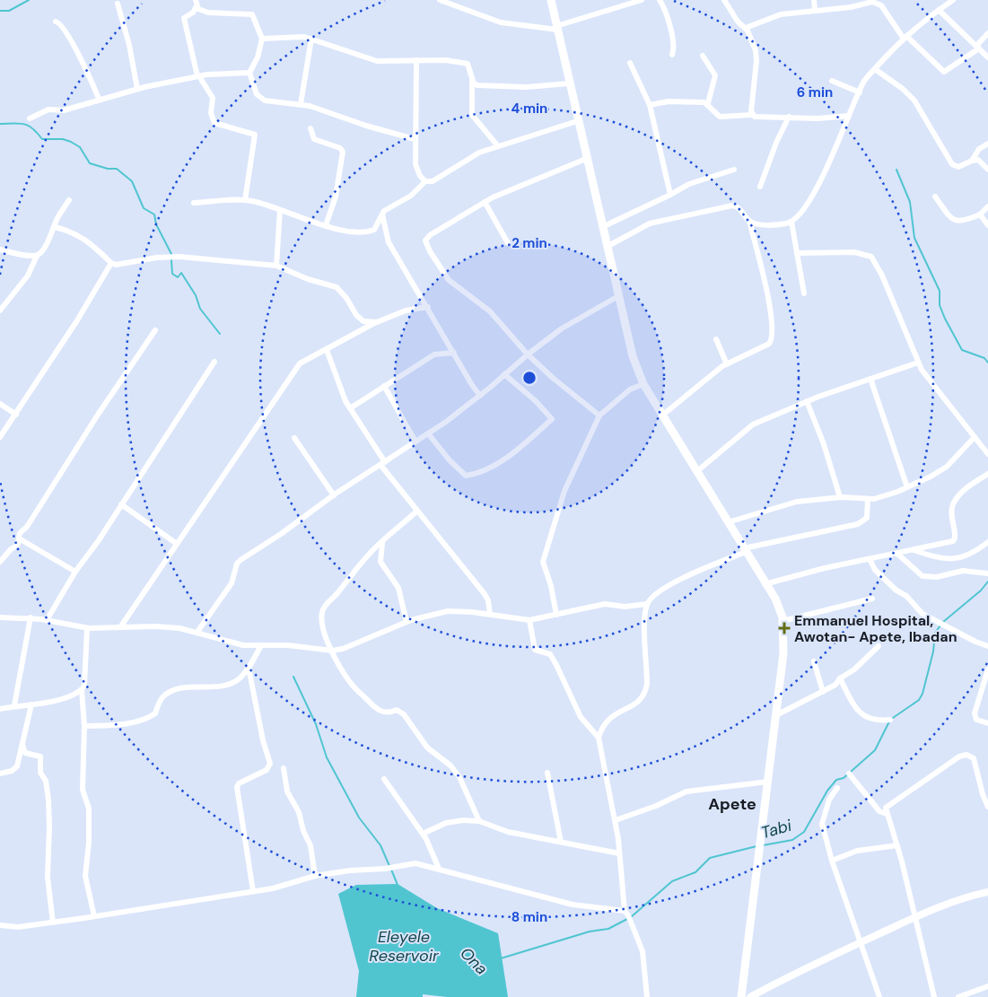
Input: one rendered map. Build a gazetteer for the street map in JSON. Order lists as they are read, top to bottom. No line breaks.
{"districts":["Apete"],"water":["Tabi","Eleyele Reservoir","Ona"],"places":{"health":["Emmanuel Hospital, Awotan- Apete, Ibadan"]},"rings":["6 min","4 min","2 min","8 min"]}
